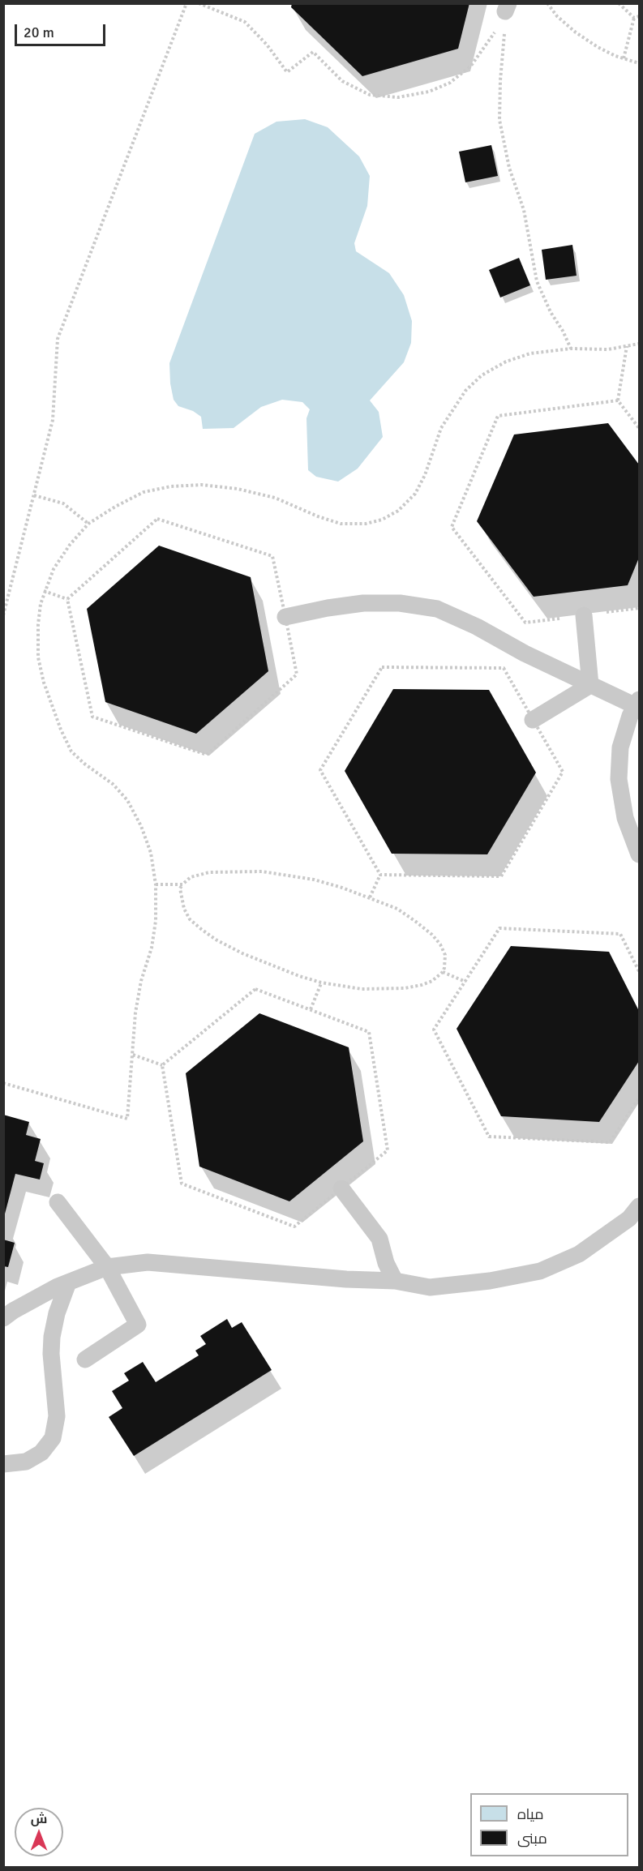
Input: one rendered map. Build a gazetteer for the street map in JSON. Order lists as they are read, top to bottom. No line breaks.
{"legend":["مياه","مبنى"],"scale_bar":"20 m","north":"top"}
